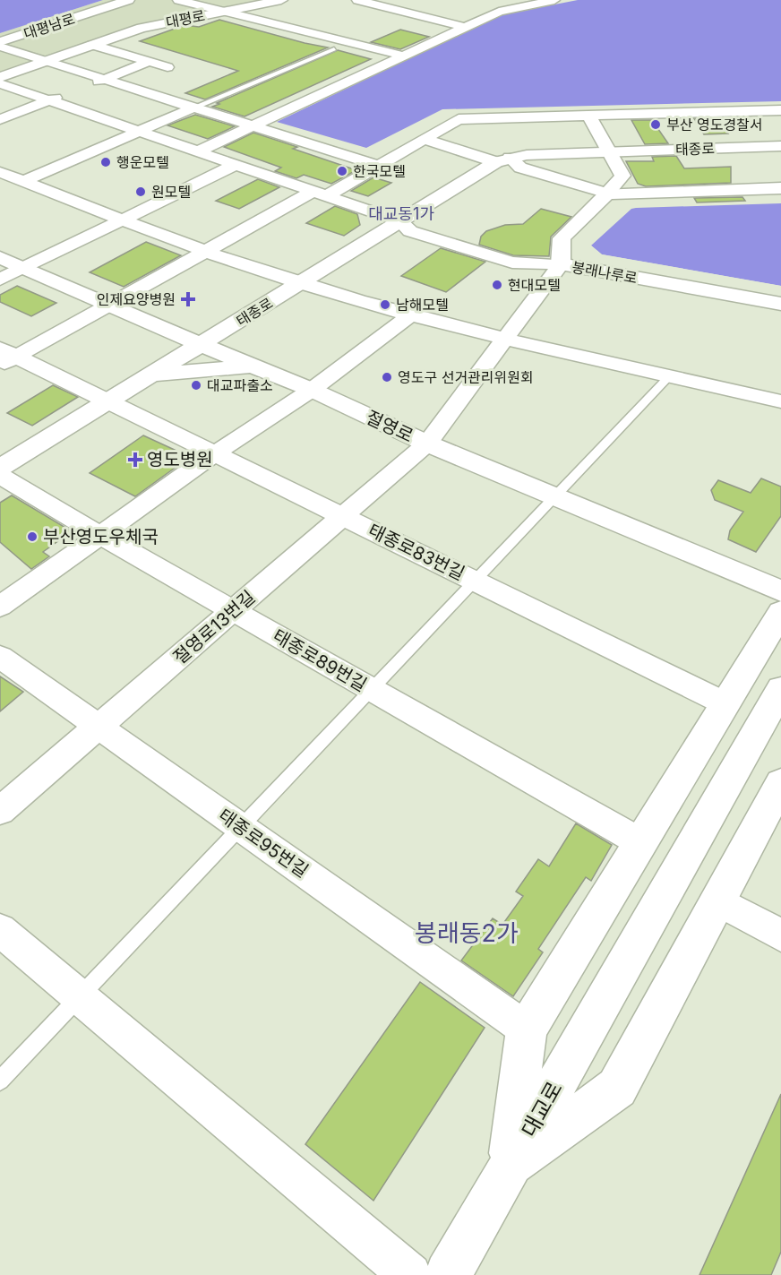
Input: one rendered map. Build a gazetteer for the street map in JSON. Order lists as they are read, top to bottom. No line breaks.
{"streets":{"main road":["대평로","대평남로","태종로","봉래나루로","절영로","대교로"],"street":["태종로83번길","절영로13번길","태종로89번길","태종로95번길"]},"crossings":[["대평로","대평남로"],["태종로","절영로"],["태종로","태종로83번길"],["봉래나루로","절영로13번길"],["절영로","절영로13번길"],["태종로83번길","절영로13번길"],["절영로13번길","태종로89번길"],["절영로13번길","태종로95번길"]],"districts":["대교동1가","봉래동2가"],"places":{"other":["부산 영도경찰서","행운모텔","한국모텔","원모텔","현대모텔","남해모텔","영도구 선거관리위원회","대교파출소","부산영도우체국"],"health":["인제요양병원","영도병원"]}}
